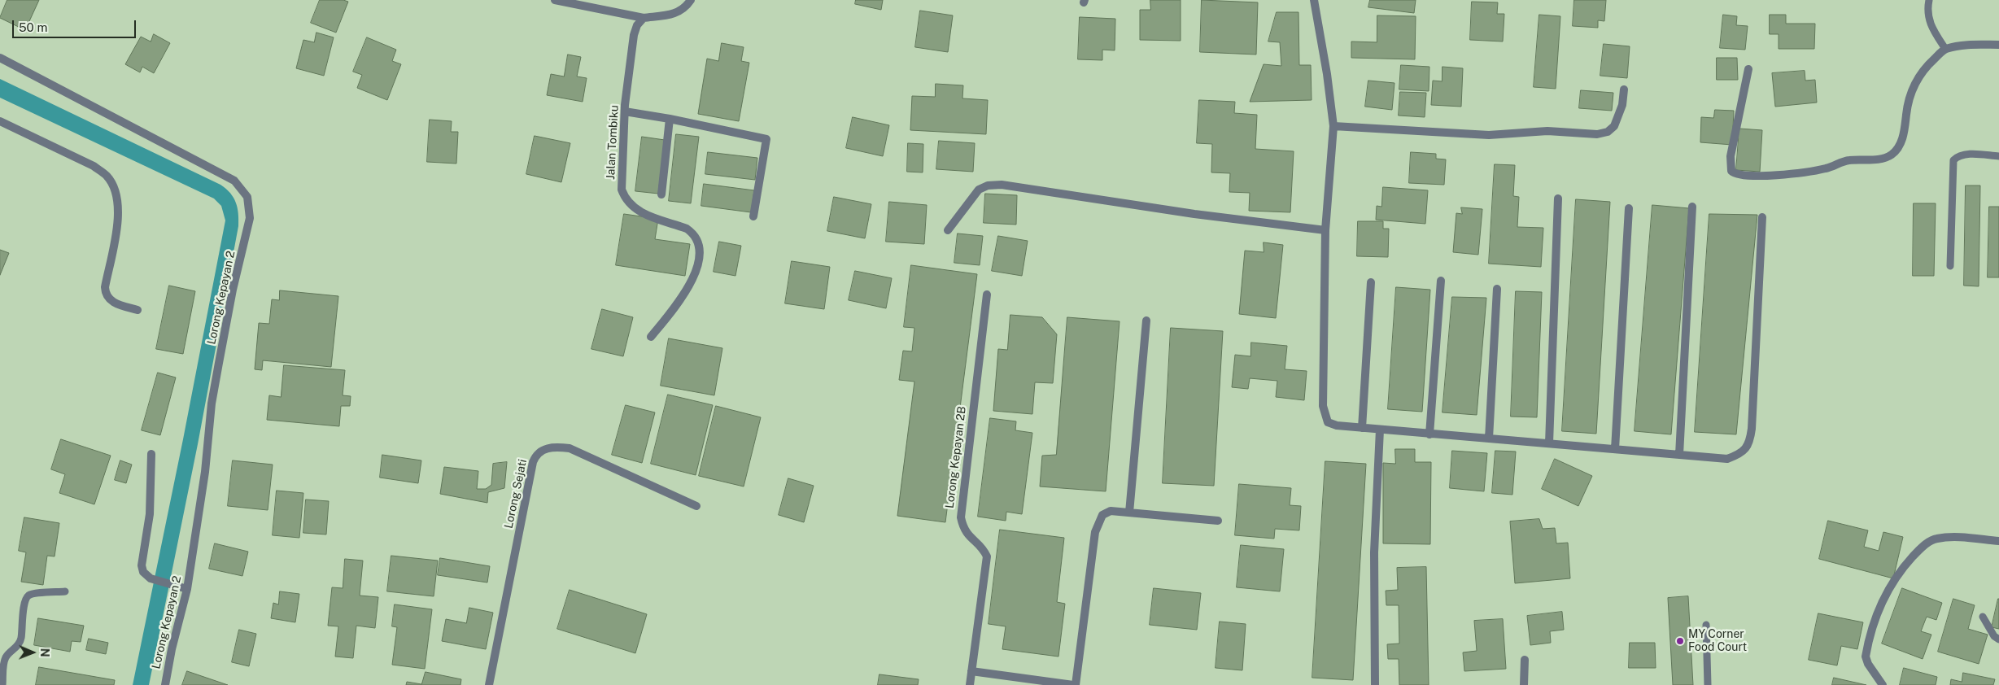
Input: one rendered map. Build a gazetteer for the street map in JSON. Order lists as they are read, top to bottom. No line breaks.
{"streets":{"street":["Jalan Tombiku","Lorong Kepayan 2","Lorong Kepayan 2B","Lorong Sejati"]},"places":["MY Corner Food Court"],"scale_bar":"50 m","north":"right"}
